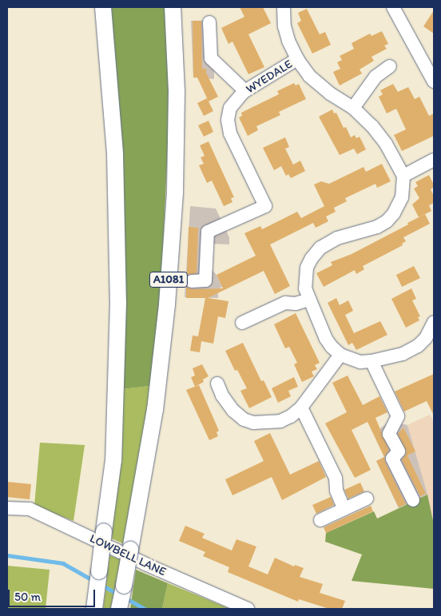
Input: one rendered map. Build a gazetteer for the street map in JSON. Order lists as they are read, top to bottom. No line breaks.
{"streets":{"main road":["A1081"],"street":["WYEDALE","LOWBELL LANE"]},"scale_bar":"50 m"}
